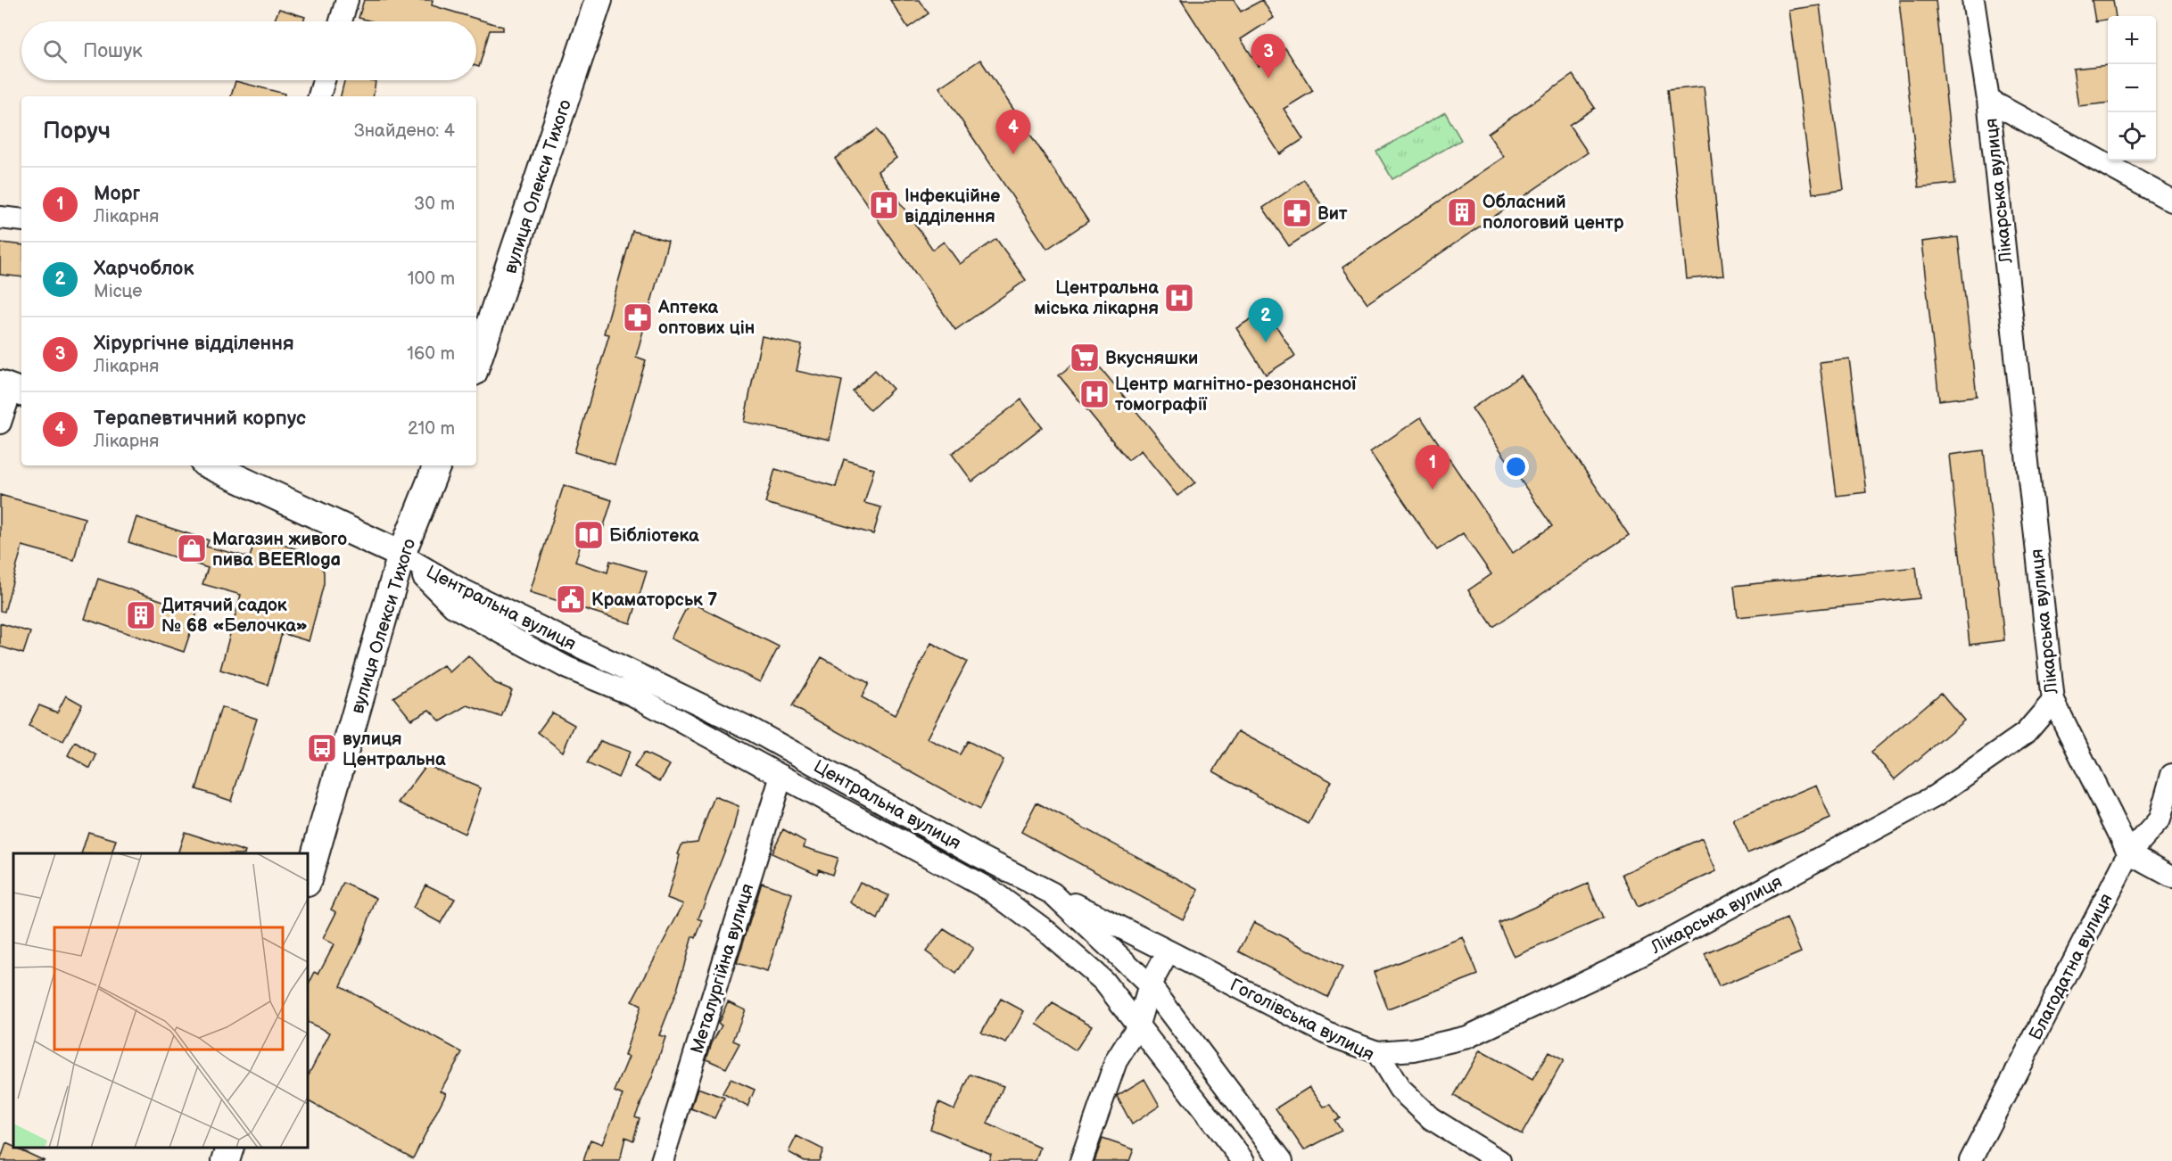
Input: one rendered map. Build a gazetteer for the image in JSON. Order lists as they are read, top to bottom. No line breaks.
{"streets":{"main road":["вулиця Олекси Тихого"],"street":["Лікарська вулиця","Центральна вулиця","Благодатна вулиця","Металургійна вулиця","Гоголівська вулиця"]},"crossings":[["вулиця Олекси Тихого","Центральна вулиця"],["Лікарська вулиця","Гоголівська вулиця"],["Центральна вулиця","Металургійна вулиця"],["Центральна вулиця","Гоголівська вулиця"]],"places":{"hospital":["Інфекційне відділення","Центральна міська лікарня","Центр магнітно-резонансної томографії"],"building":["Обласний пологовий центр","Дитячий садок № 68 «Белочка»"],"pharmacy":["Вит","Аптека оптових цін"],"supermarket":["Вкусняшки"],"library":["Бібліотека"],"shop":["Магазин живого пива BEERloga"],"public building":["Краматорськ 7"],"bus stop":["вулиця Центральна"]},"page":{"map_buttons":["+","−"],"search":"Пошук","pins":["3","4","2","1"],"heading":["Поруч","Знайдено: 4"],"list":[{"mark":"1","name":"Морг","note":"Лікарня","value":"30 m"},{"mark":"2","name":"Харчоблок","note":"Місце","value":"100 m"},{"mark":"3","name":"Хірургічне відділення","note":"Лікарня","value":"160 m"},{"mark":"4","name":"Терапевтичний корпус","note":"Лікарня","value":"210 m"}]}}
